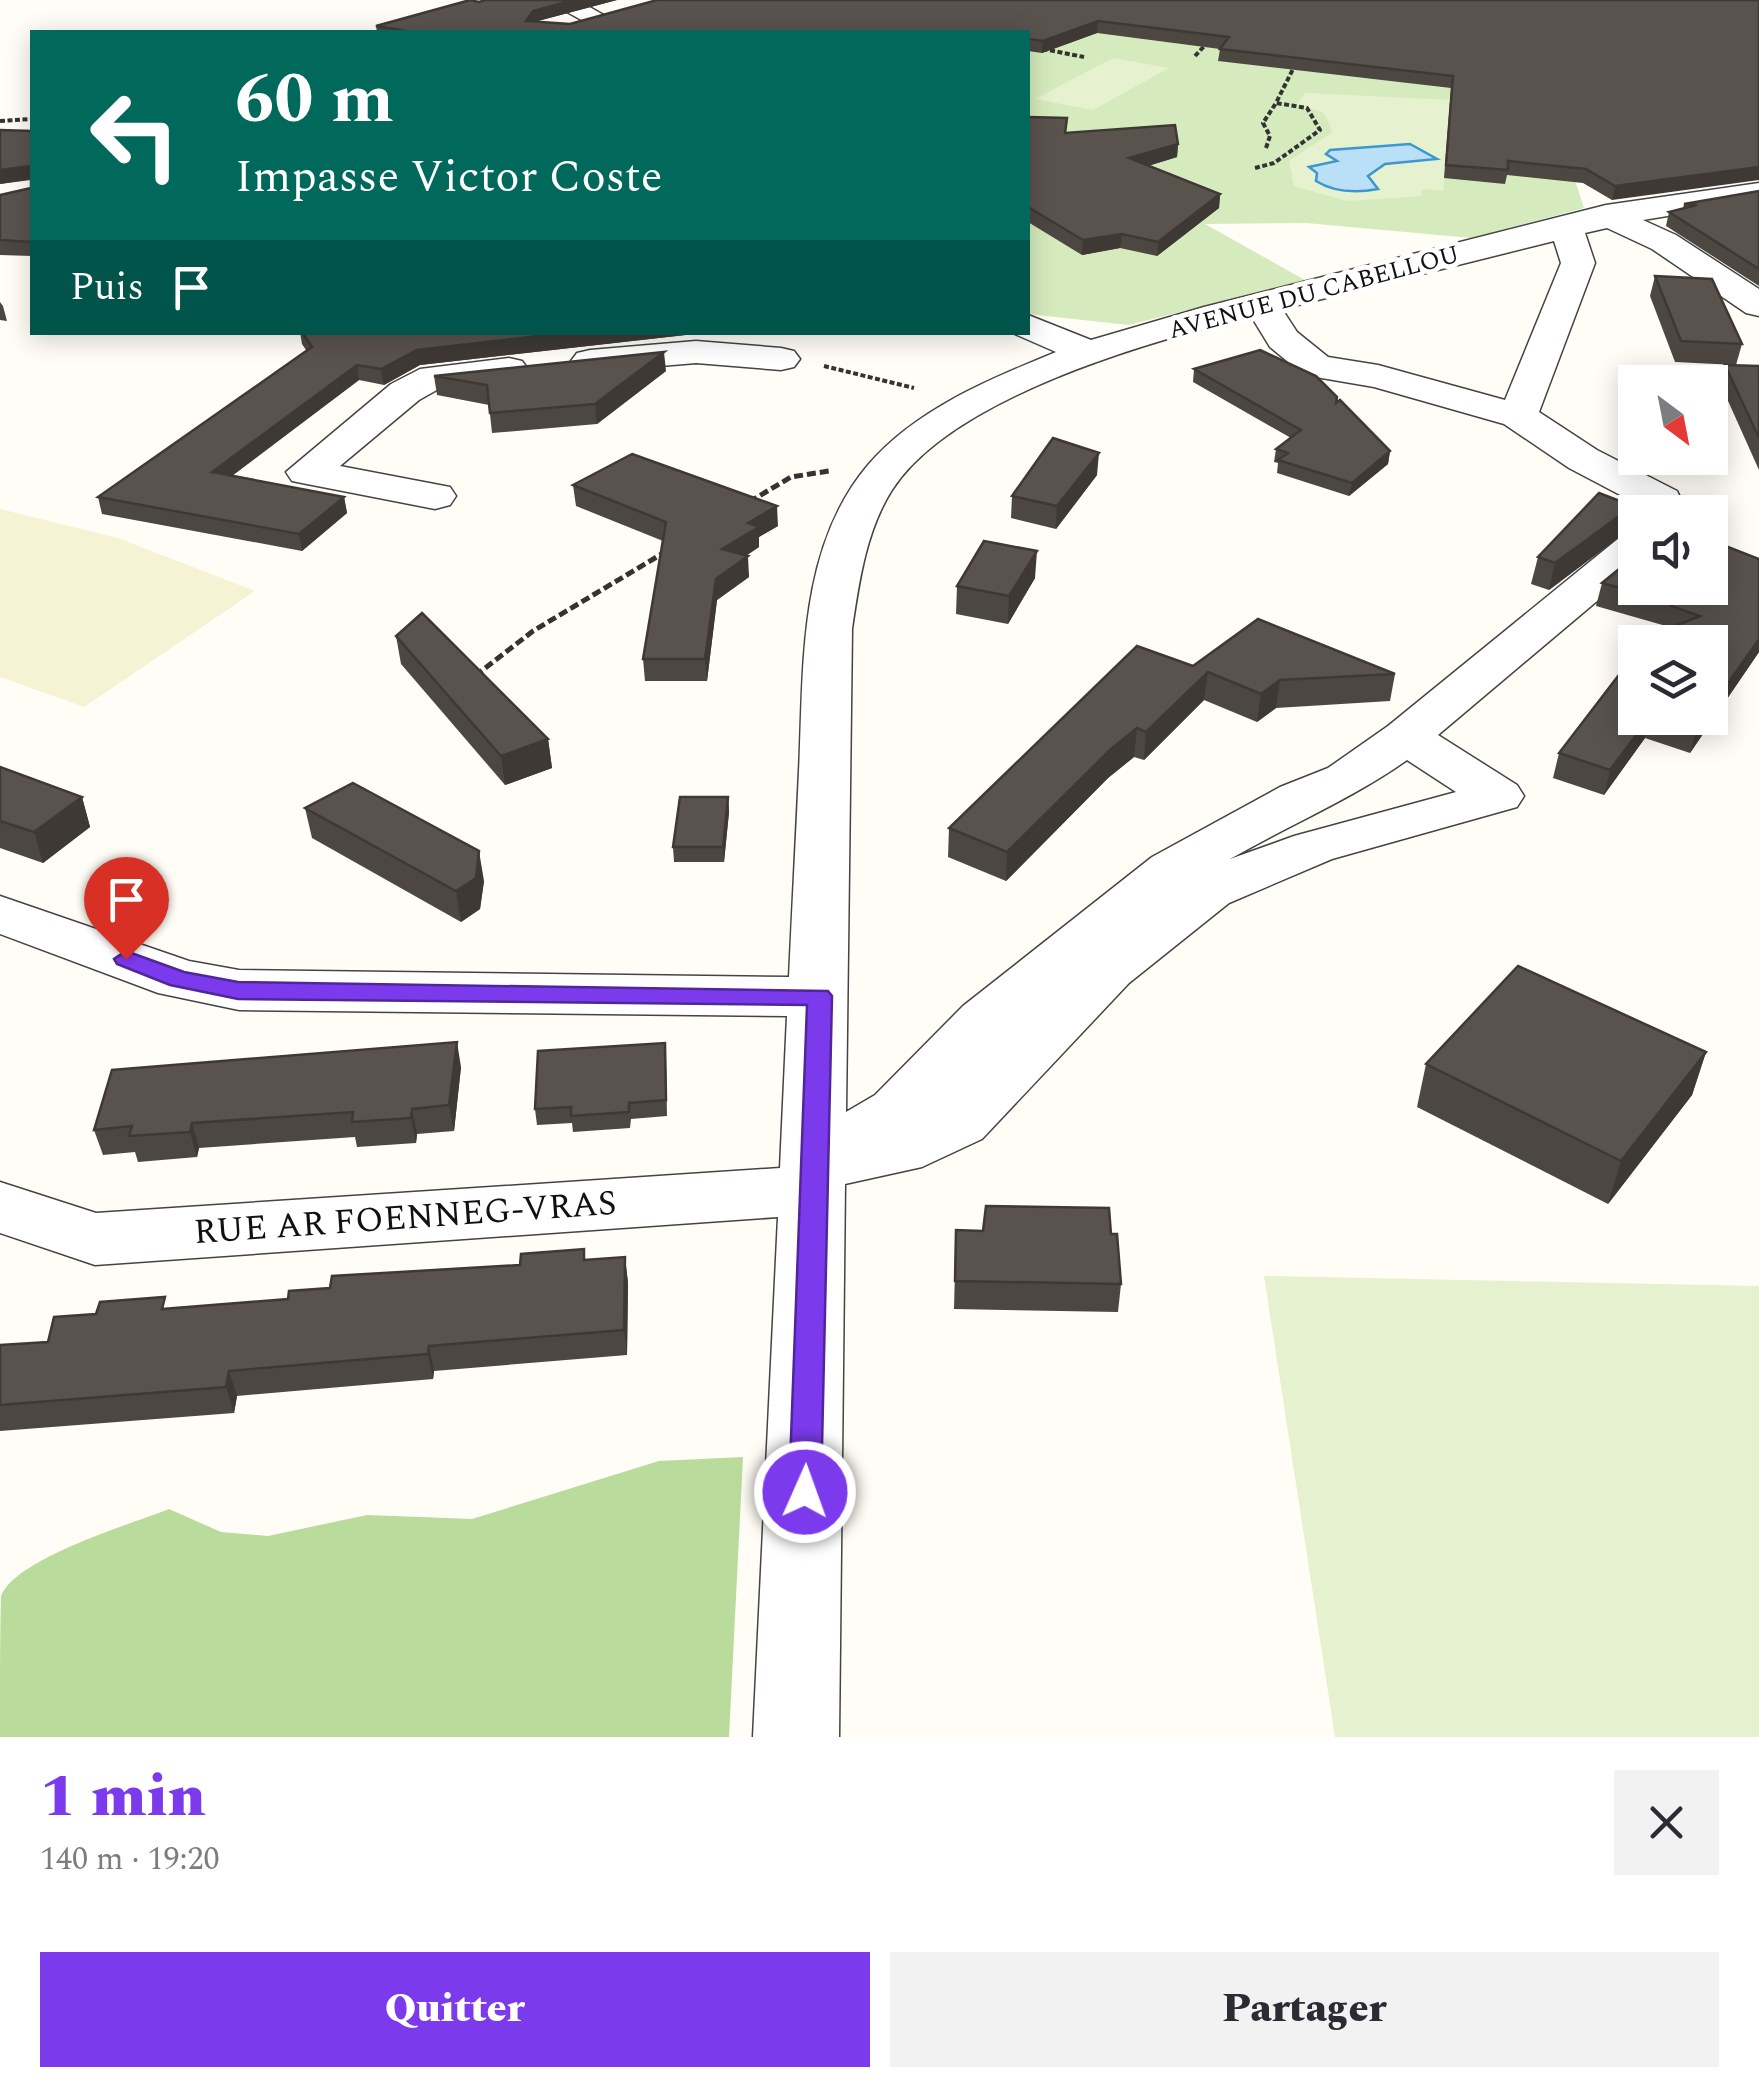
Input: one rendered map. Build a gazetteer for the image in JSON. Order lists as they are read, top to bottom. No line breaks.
{"streets":{"street":["AVENUE DU CABELLOU","RUE AR FOENNEG-VRAS"]},"crossings":[["AVENUE DU CABELLOU","RUE AR FOENNEG-VRAS"]],"north":"bottom right","page":{"turn":["60 m","Impasse Victor Coste"],"then":"Puis","heading":["1 min","140 m · 19:20"],"buttons":["Quitter","Partager"]}}
